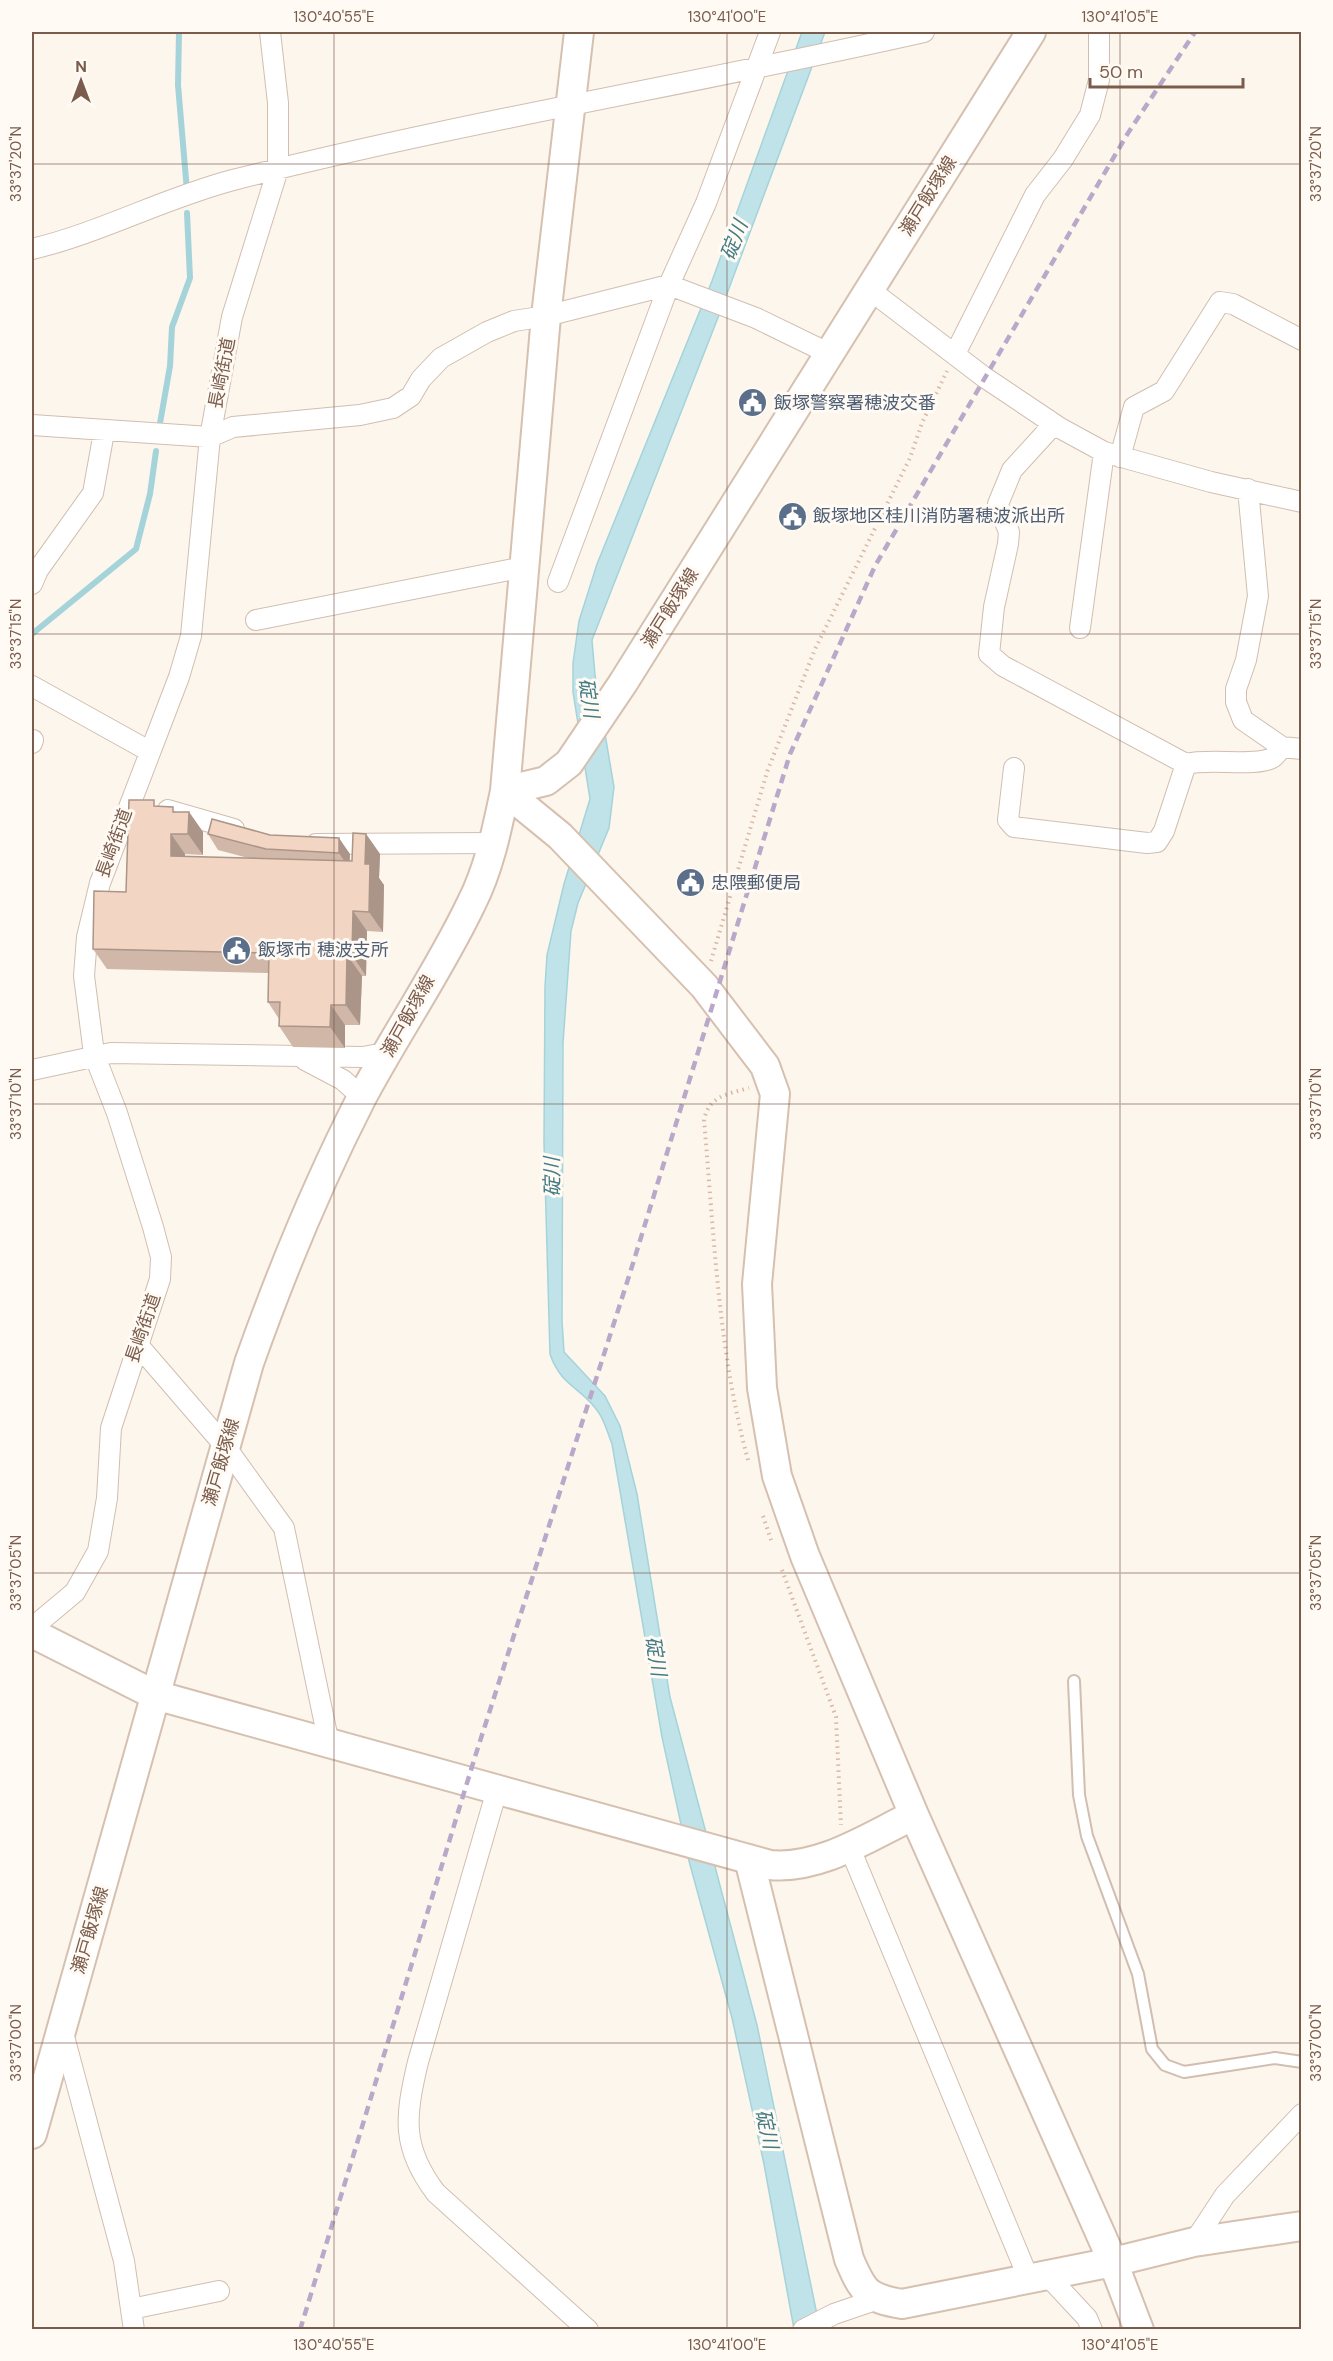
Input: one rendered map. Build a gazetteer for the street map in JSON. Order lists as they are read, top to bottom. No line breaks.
{"streets":{"street":["瀬戸飯塚線","長崎街道"]},"water":["碇川"],"places":{"public building":["飯塚警察署穂波交番","飯塚地区桂川消防署穂波派出所","忠隈郵便局","飯塚市 穂波支所"]},"scale_bar":"50 m","north":"top","coordinates":["130°40'55\"E","130°41'00\"E","130°41'05\"E","33°37'20\"N","33°37'15\"N","33°37'10\"N","33°37'05\"N","33°37'00\"N"]}
